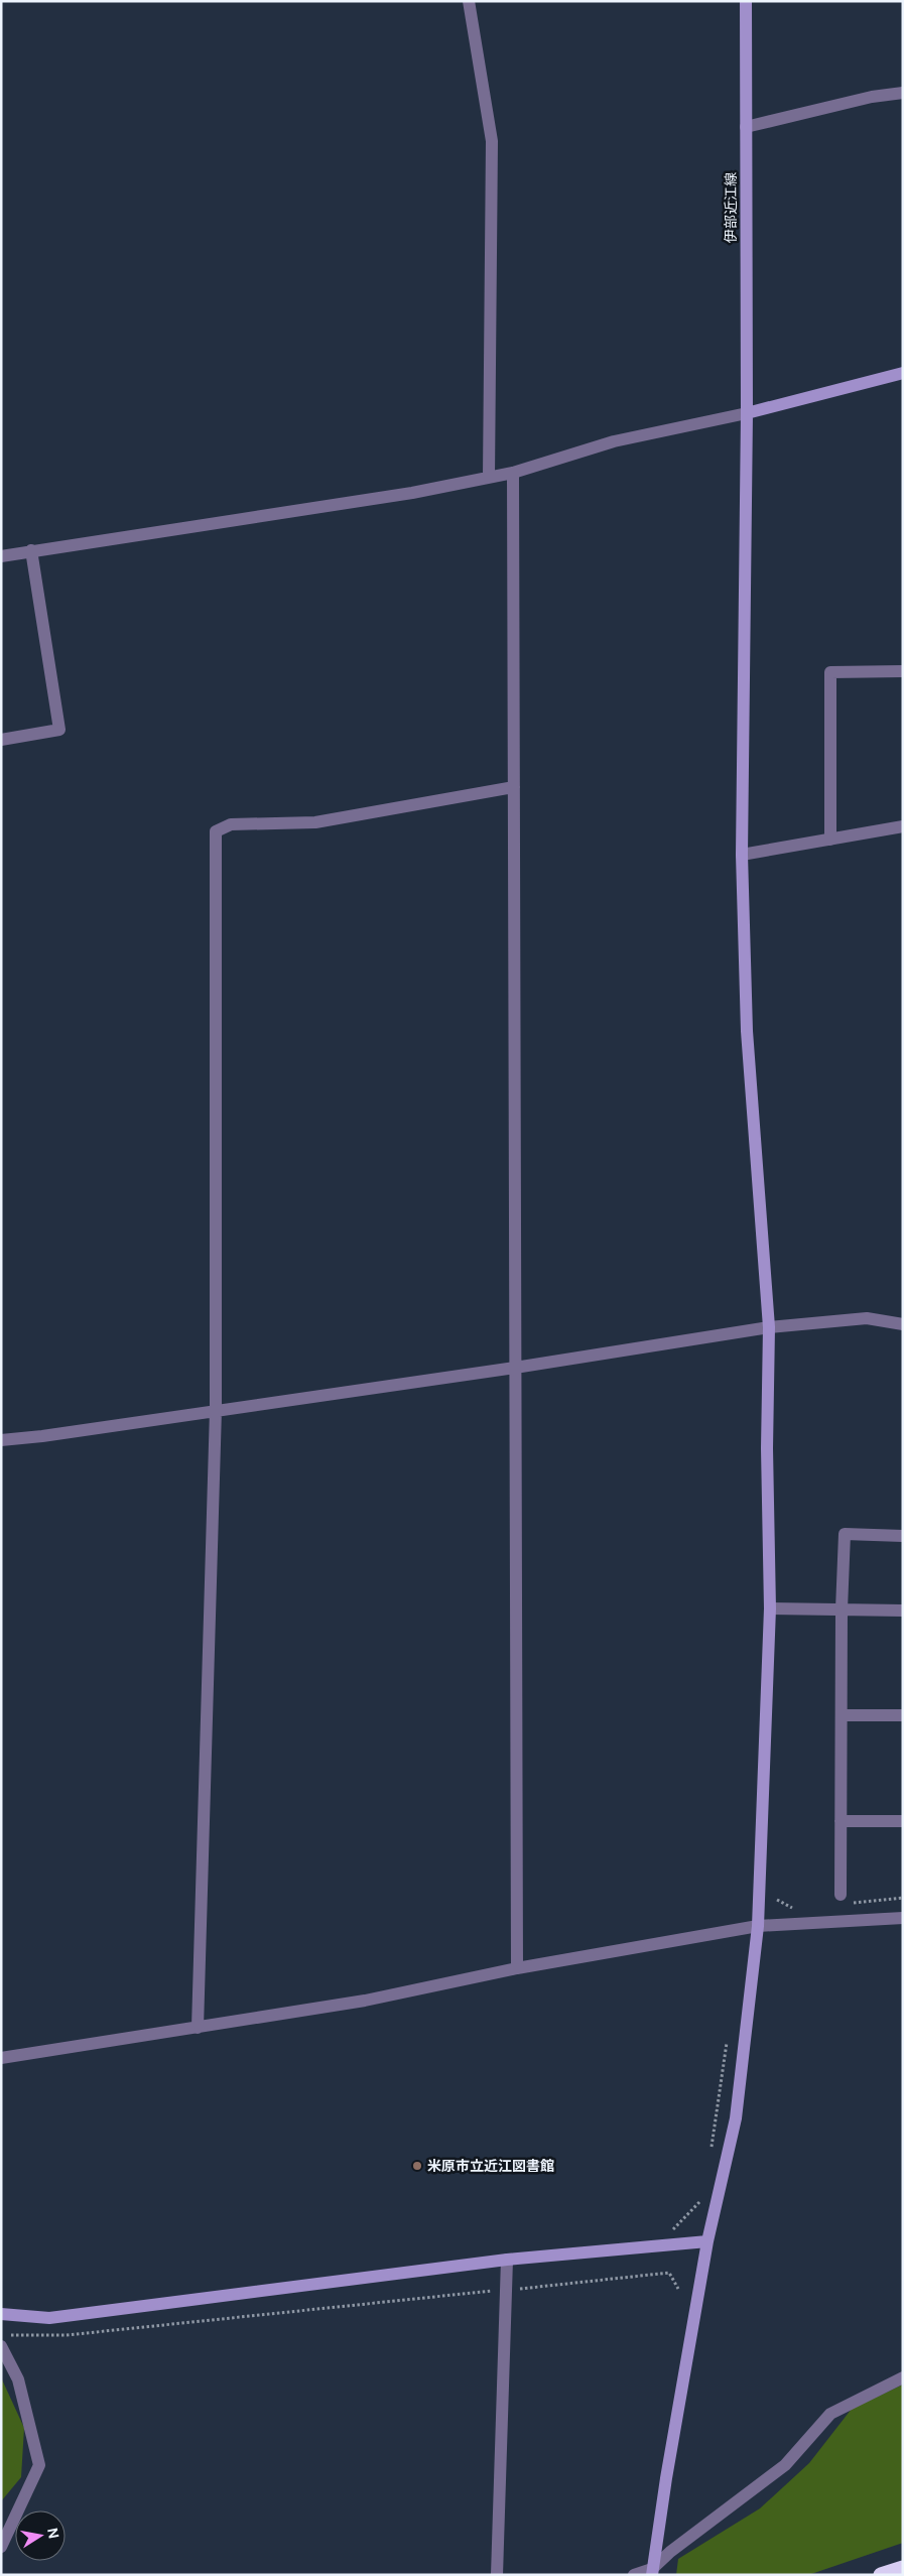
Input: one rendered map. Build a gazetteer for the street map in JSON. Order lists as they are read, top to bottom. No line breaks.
{"streets":{"street":["伊部近江線"]},"places":["米原市立近江図書館"],"north":"right"}
